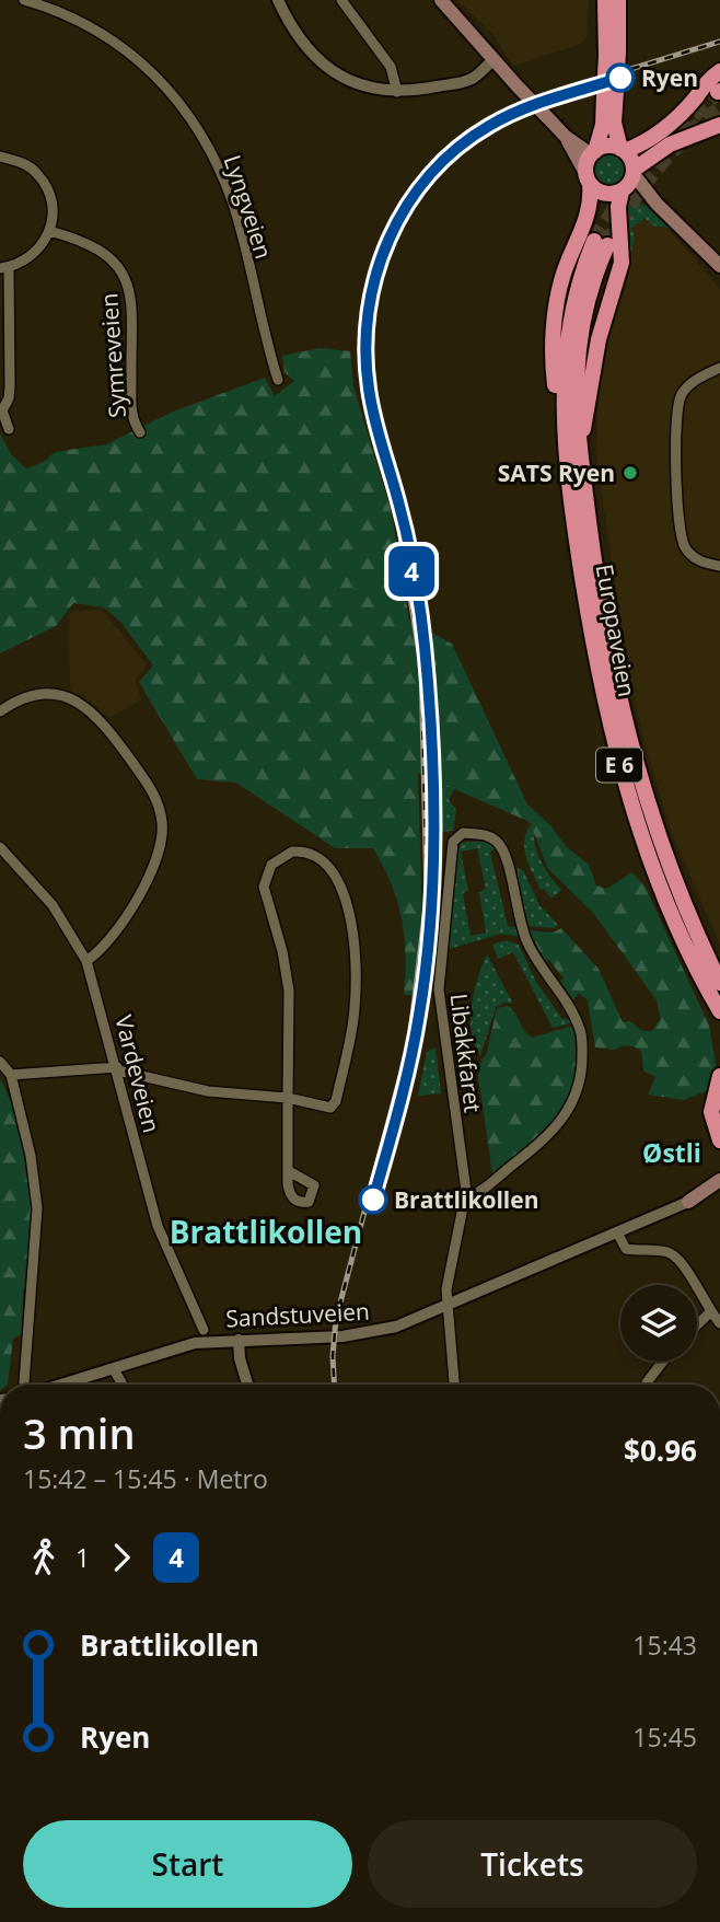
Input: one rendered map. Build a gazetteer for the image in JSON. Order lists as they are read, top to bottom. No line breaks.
{"streets":{"highway":["Europaveien","E 6"],"main road":["Sandstuveien"],"street":["Lyngveien","Symreveien","Libakkfaret","Vardeveien"]},"crossings":[["Europaveien","E 6"],["Libakkfaret","Sandstuveien"]],"districts":["Østli","Brattlikollen"],"places":["Ryen","SATS Ryen","Brattlikollen"],"lines":["metro line 4"],"page":{"on_map":"4","heading":["3 min","15:42 – 15:45 · Metro","$0.96"],"legs":["1","4"],"list":[{"name":"Brattlikollen","value":"15:43"},{"name":"Ryen","value":"15:45"}],"buttons":["Start","Tickets"]}}
